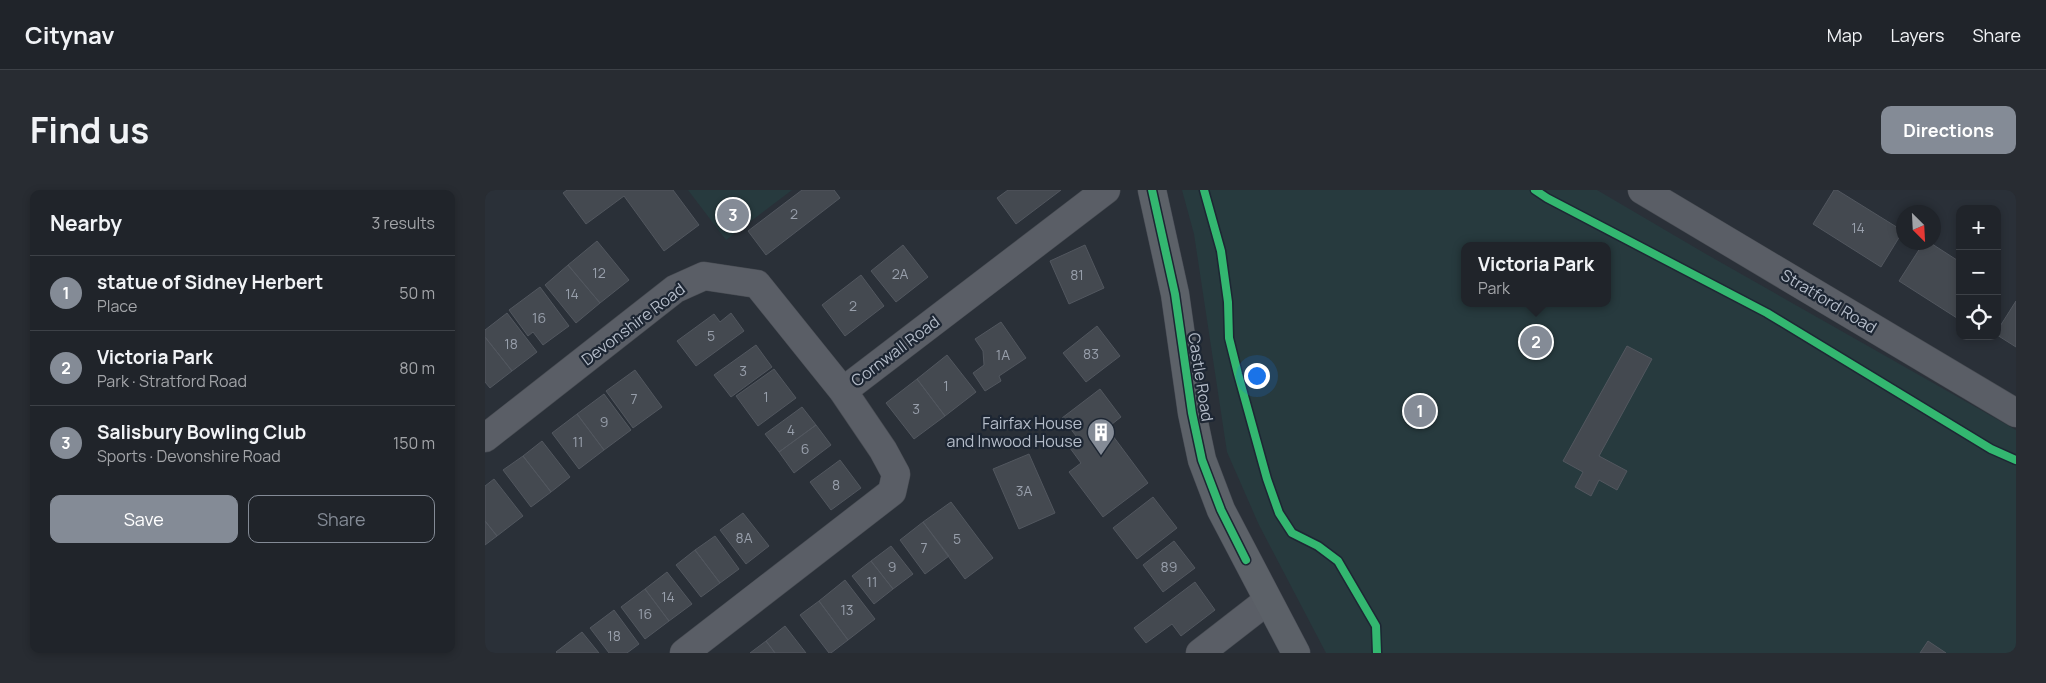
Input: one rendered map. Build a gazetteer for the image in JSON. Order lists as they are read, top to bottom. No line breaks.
{"streets":{"main road":["Castle Road"],"street":["Stratford Road","Devonshire Road","Cornwall Road"]},"crossings":[["Devonshire Road","Cornwall Road"]],"places":{"building":["Fairfax House and Inwood House"]},"house_numbers":["2","14","12","2A","81","14","2","16","5","18","83","1A","3","1","1","7","3","9","4","11","6","8","3A","8A","5","7","9","89","11","14","13","16","18"],"north":"bottom right","page":{"header":"Citynav","nav":["Map","Layers","Share"],"title":"Find us","buttons":["Directions",["Save","Share"]],"heading":["Nearby","3 results"],"pins":["3","2","1"],"map_buttons":["+","−"],"popup":["Victoria Park","Park"],"list":[{"mark":"1","name":"statue of Sidney Herbert","note":"Place","value":"50 m"},{"mark":"2","name":"Victoria Park","note":"Park · Stratford Road","value":"80 m"},{"mark":"3","name":"Salisbury Bowling Club","note":"Sports · Devonshire Road","value":"150 m"}]}}
